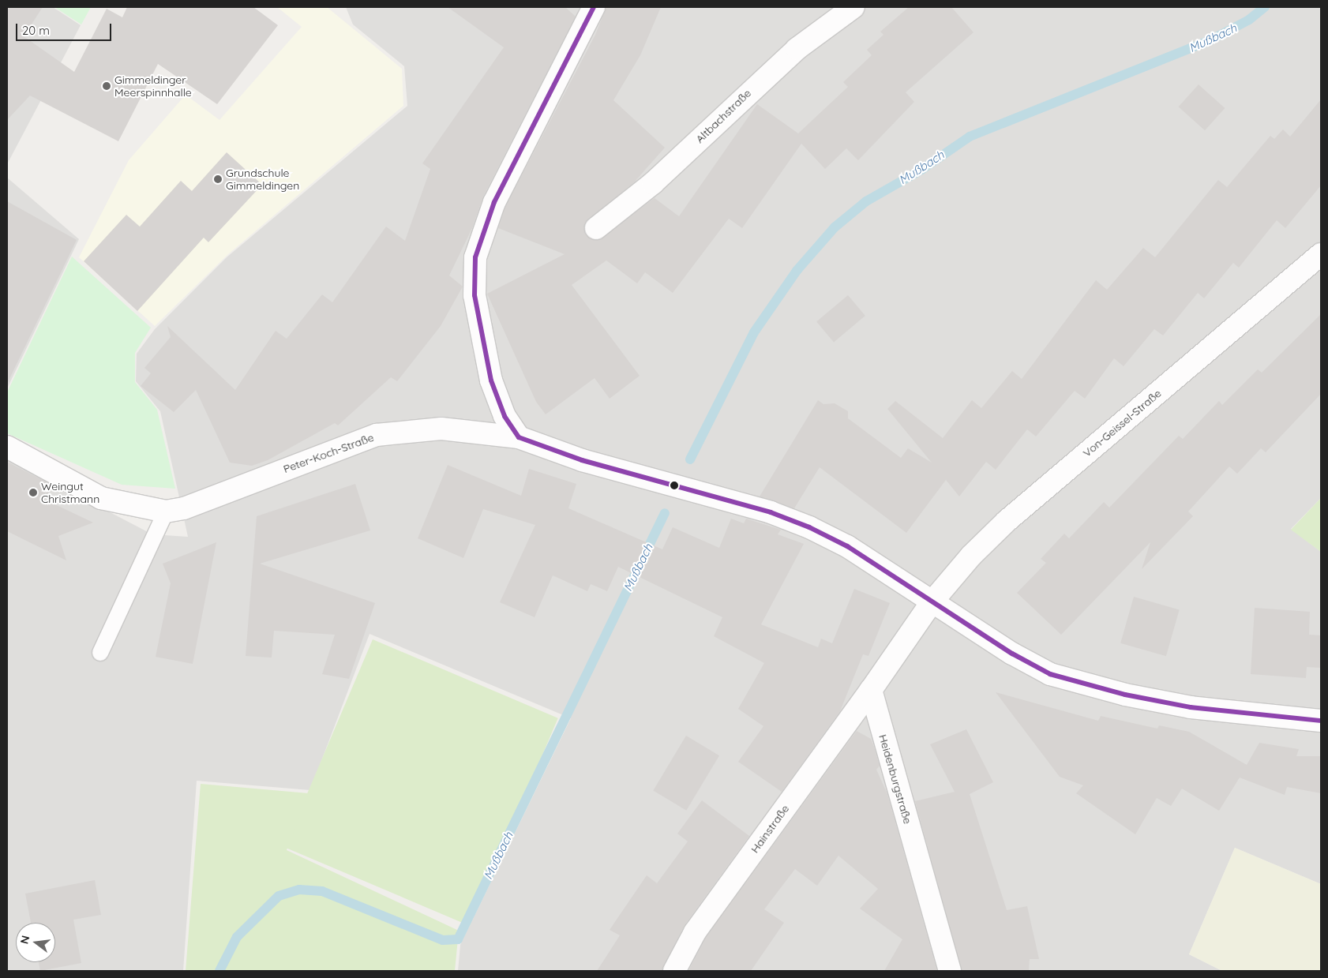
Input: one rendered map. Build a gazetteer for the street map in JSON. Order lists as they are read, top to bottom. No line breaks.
{"streets":{"street":["Altbachstraße","Von-Geissel-Straße","Peter-Koch-Straße","Heidenburgstraße","Hainstraße"]},"crossings":[["Von-Geissel-Straße","Peter-Koch-Straße"],["Heidenburgstraße","Hainstraße"]],"water":["Mußbach"],"places":["Gimmeldinger Meerspinnhalle","Grundschule Gimmeldingen","Weingut Christmann"],"scale_bar":"20 m","north":"left"}
